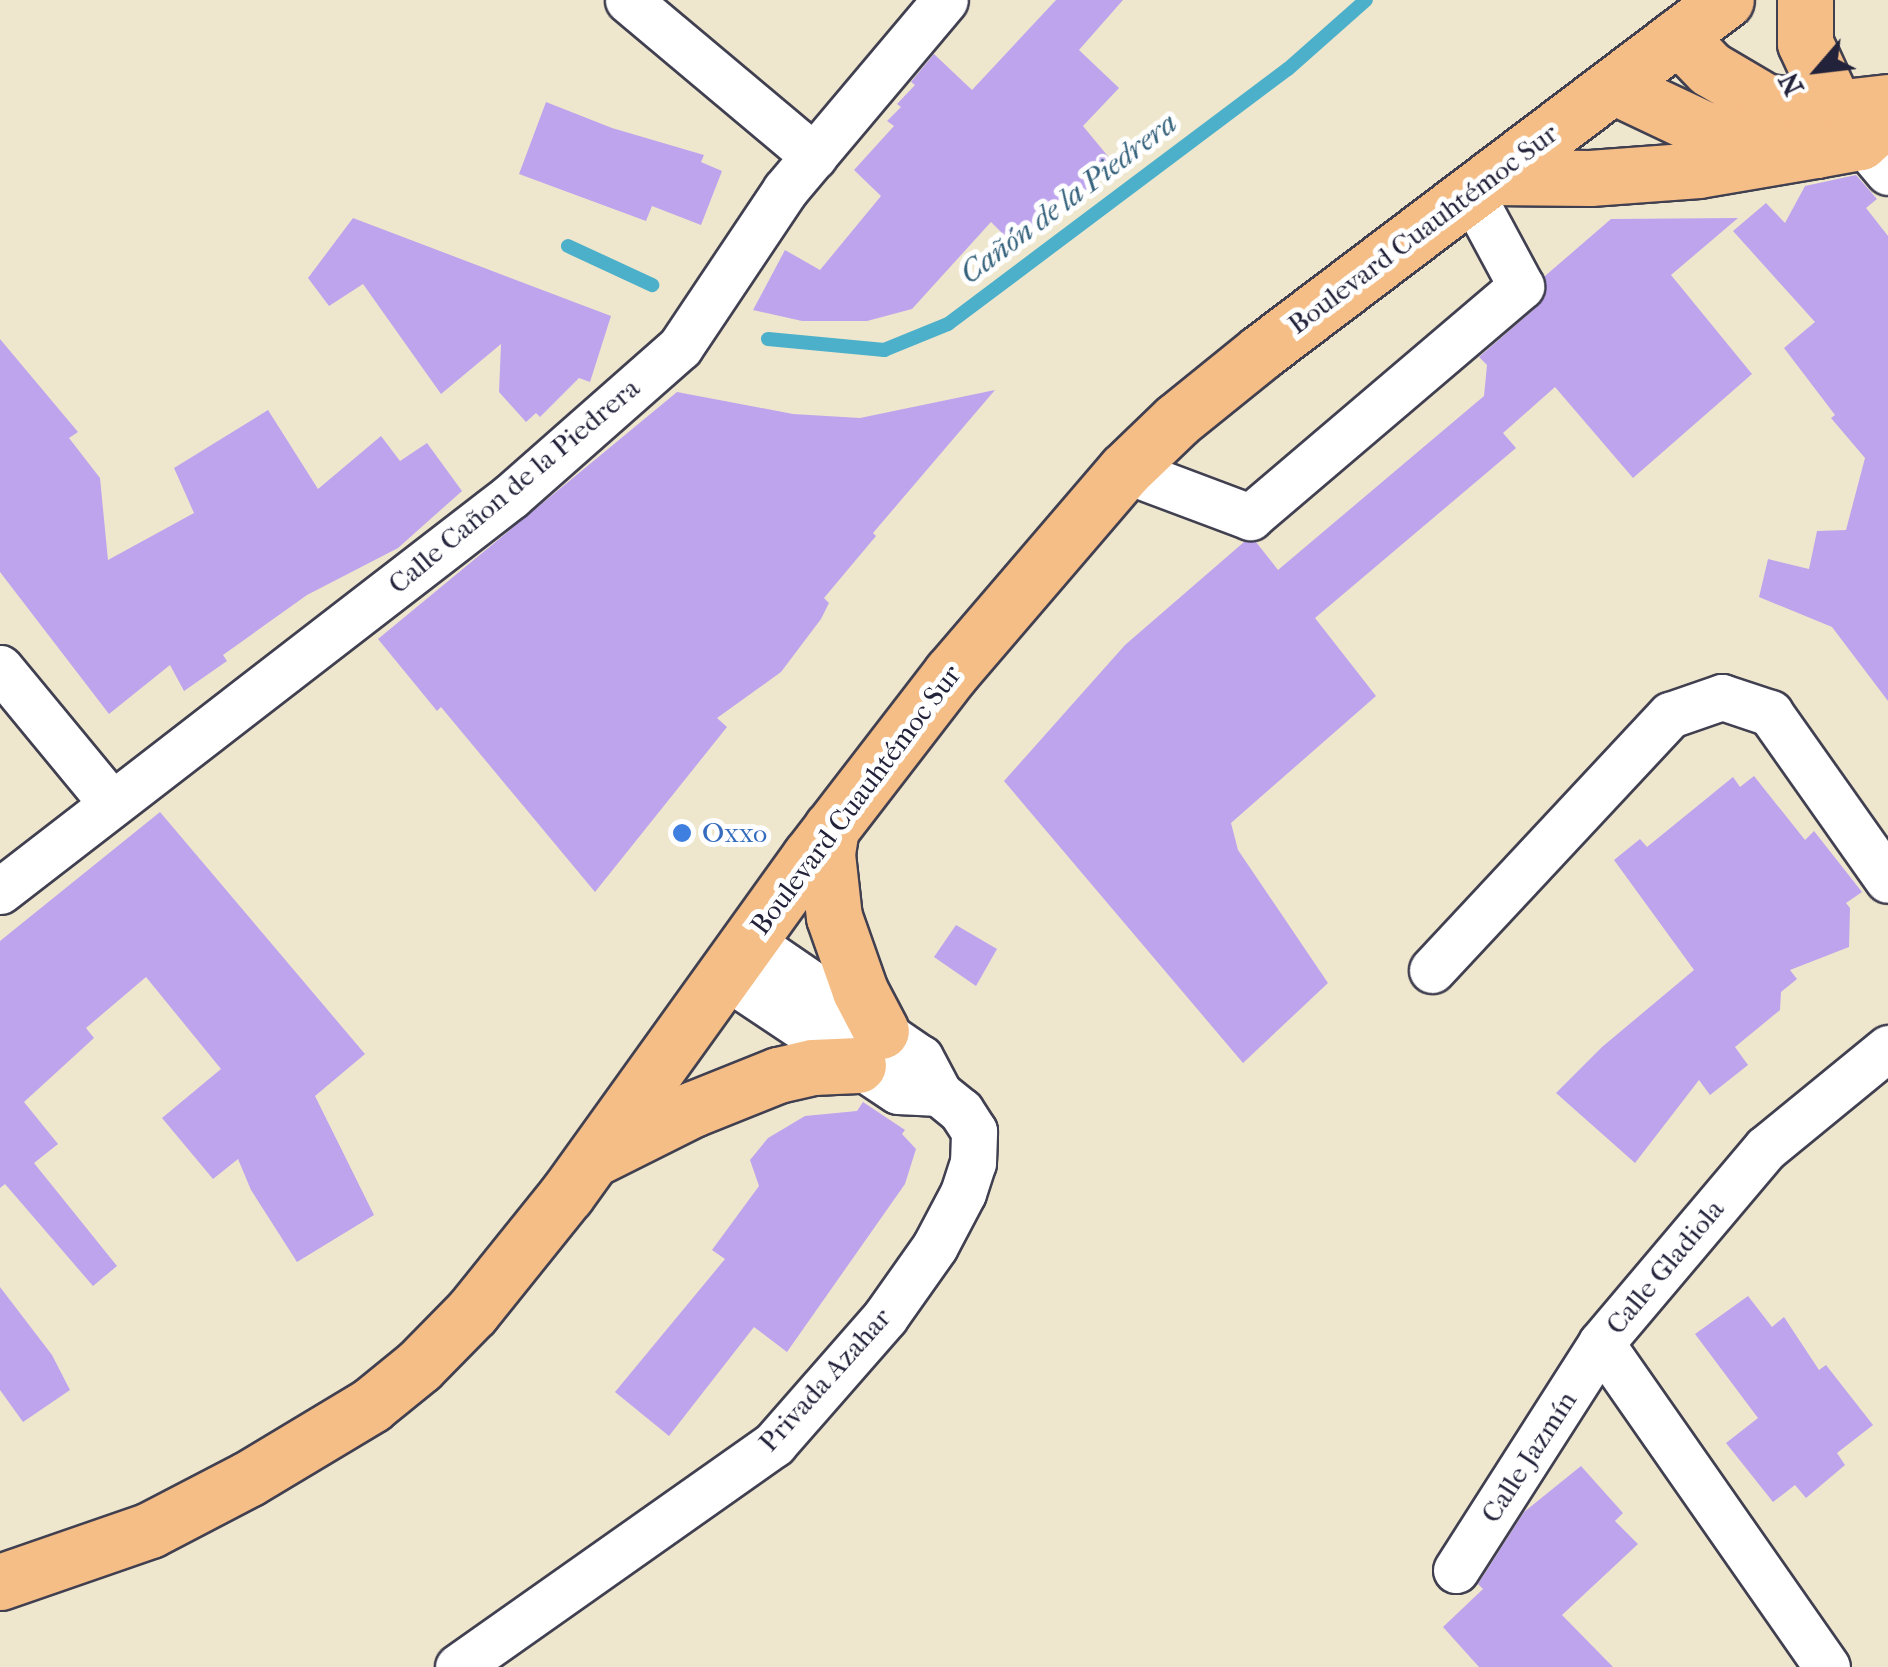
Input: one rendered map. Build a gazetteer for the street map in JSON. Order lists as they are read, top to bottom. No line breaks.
{"streets":{"main road":["Boulevard Cuauhtémoc Sur"],"street":["Calle Cañon de la Piedrera","Calle Gladiola","Privada Azahar","Calle Jazmín"]},"crossings":[["Boulevard Cuauhtémoc Sur","Privada Azahar"],["Calle Gladiola","Calle Jazmín"]],"water":["Cañón de la Piedrera"],"places":["Oxxo"],"north":"bottom left"}
